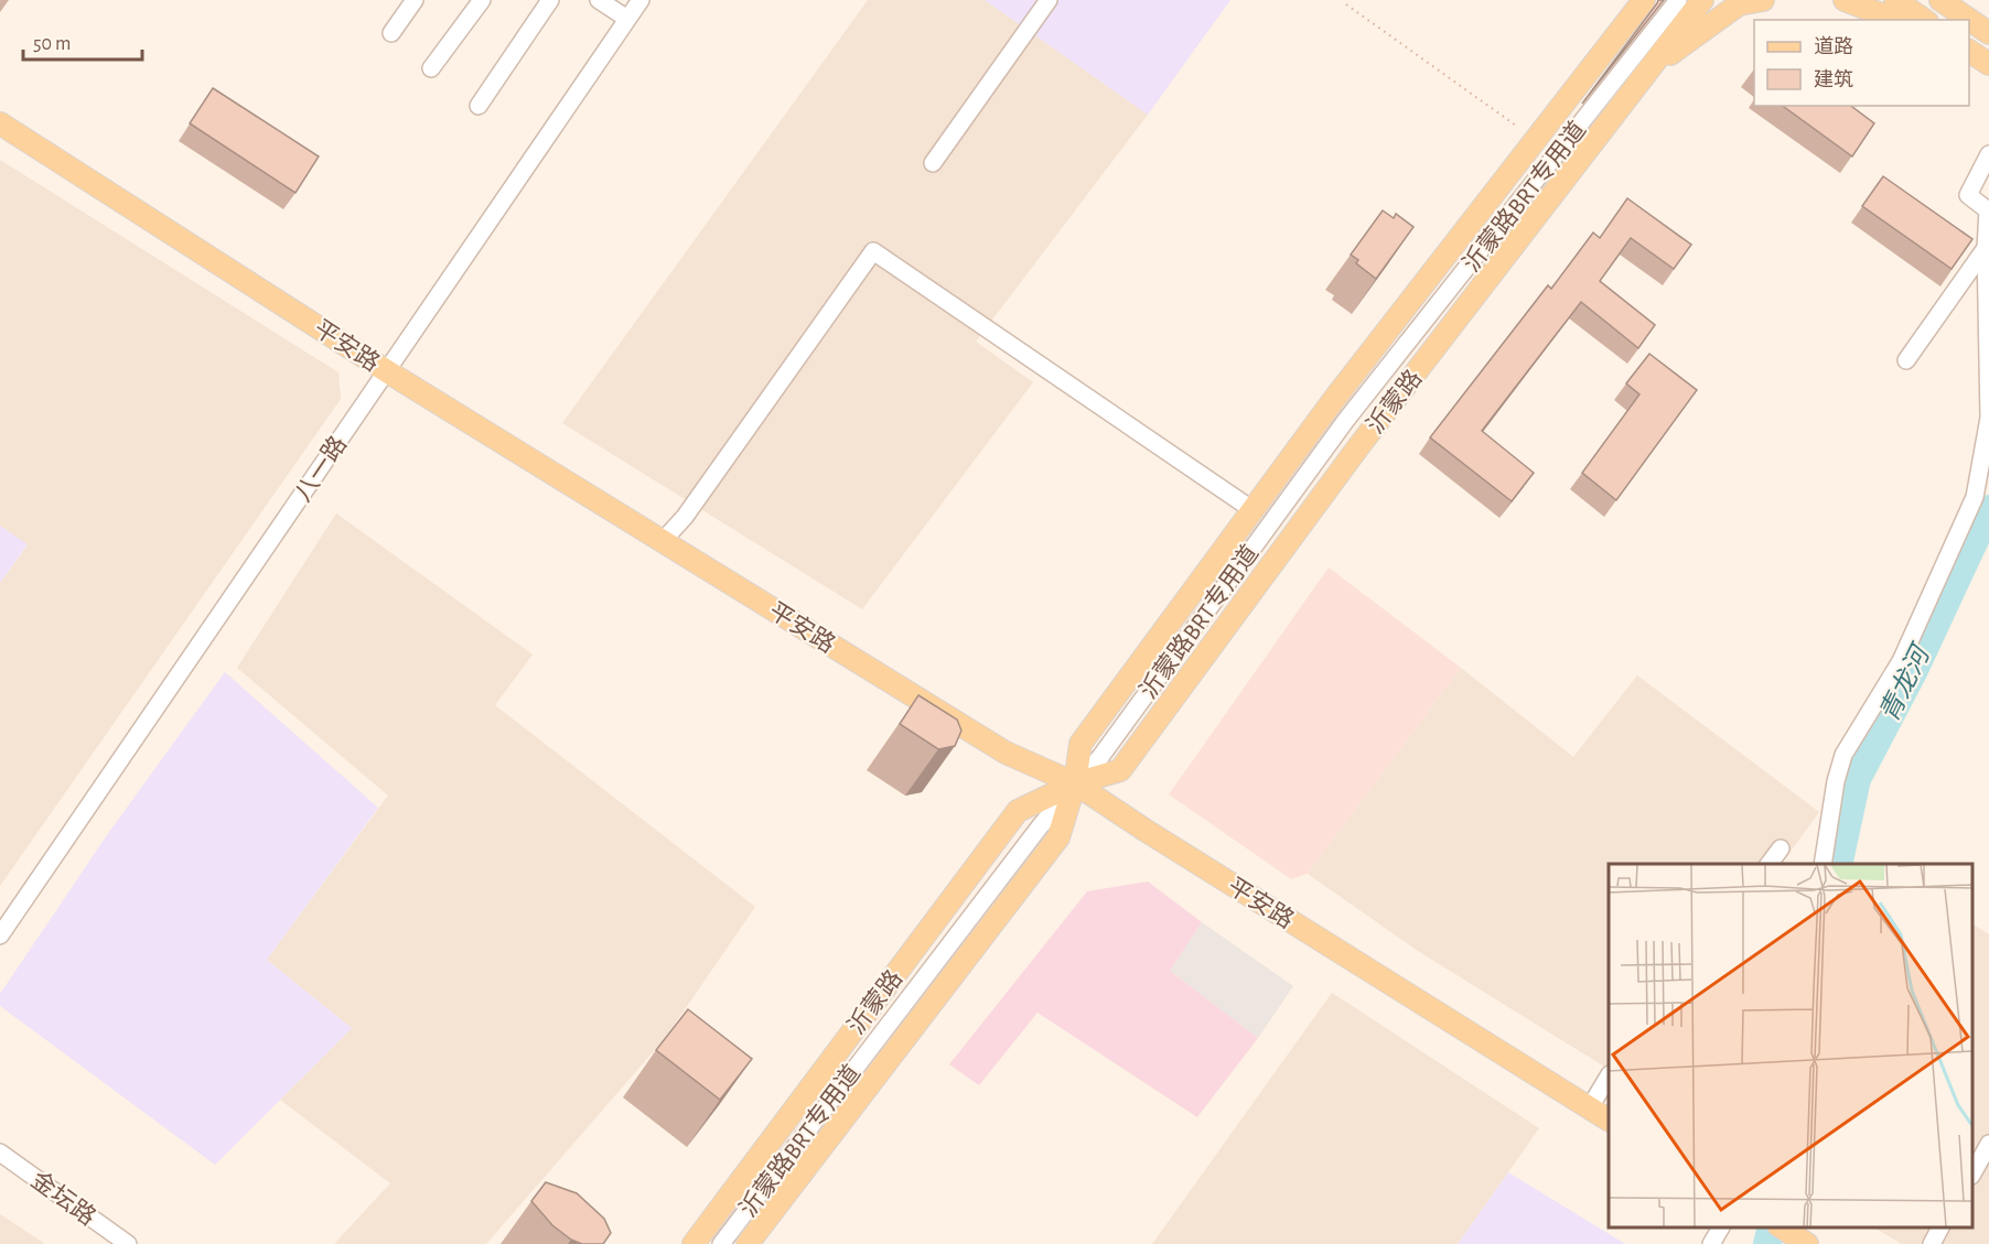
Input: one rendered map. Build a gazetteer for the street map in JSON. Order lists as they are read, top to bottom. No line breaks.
{"streets":{"main road":["平安路","沂蒙路"],"street":["沂蒙路BRT专用道","八一路","金坛路"]},"crossings":[["沂蒙路BRT专用道","平安路"],["沂蒙路BRT专用道","沂蒙路"],["平安路","沂蒙路"],["平安路","八一路"]],"water":["青龙河"],"legend":["道路","建筑"],"scale_bar":"50 m"}
